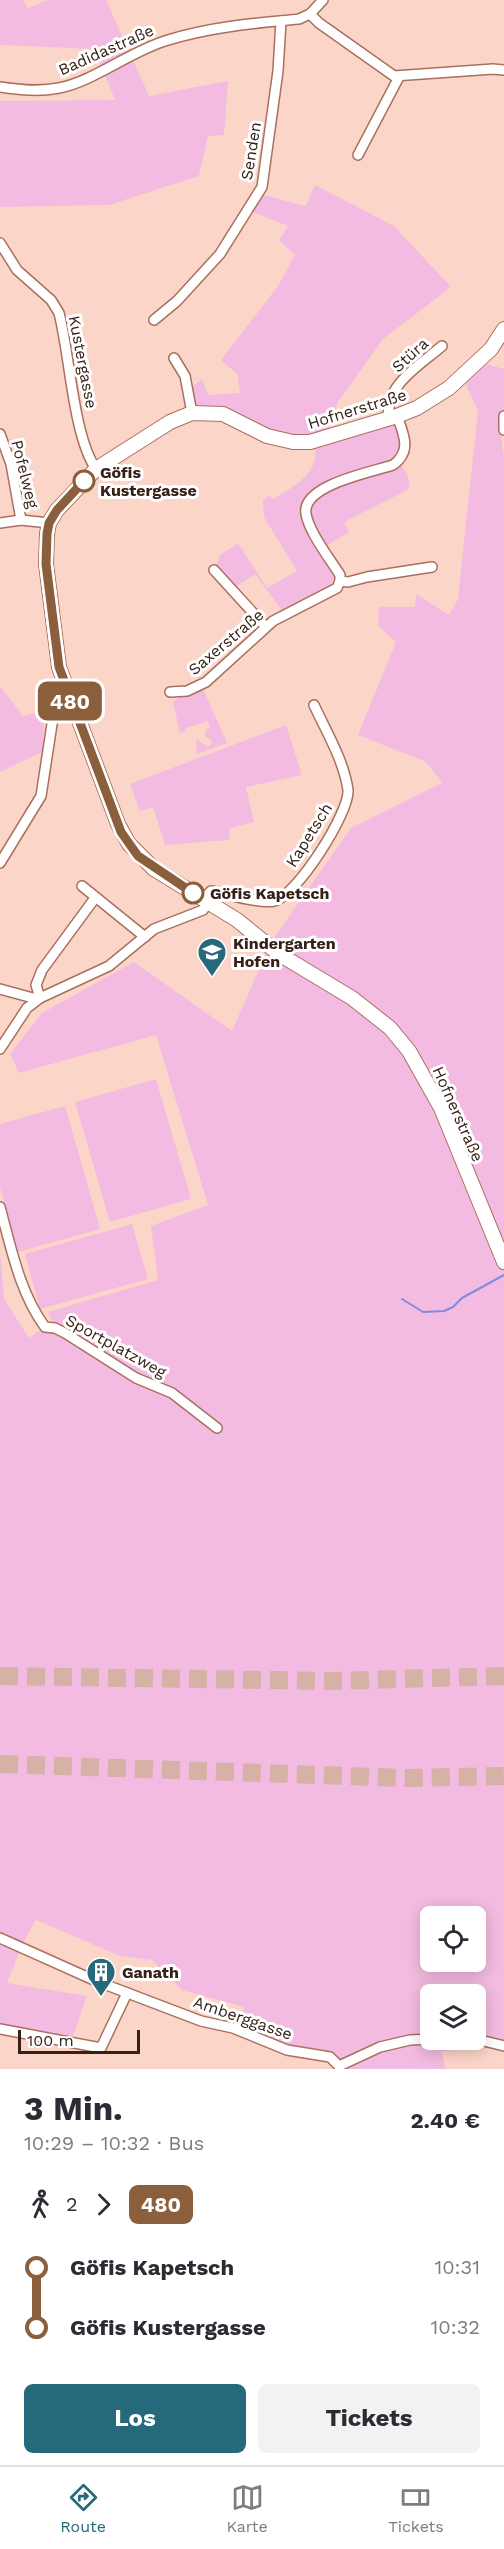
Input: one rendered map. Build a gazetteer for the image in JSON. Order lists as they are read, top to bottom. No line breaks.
{"streets":{"main road":["Hofnerstraße"],"street":["Badidastraße","Senden","Stüra","Kustergasse","Pofelweg","Saxerstraße","Kapetsch","Sportplatzweg","Amberggasse"]},"crossings":[["Badidastraße","Senden"],["Stüra","Hofnerstraße"],["Kustergasse","Hofnerstraße"],["Hofnerstraße","Kapetsch"]],"places":{"other":["Göfis Kustergasse","Göfis Kapetsch"],"school or university":["Kindergarten Hofen"],"building":["Ganath"]},"lines":["bus line 480"],"scale_bar":"100 m","page":{"on_map":"480","scale":"100 m","heading":["3 Min.","10:29 – 10:32 · Bus","2.40 €"],"legs":["2","480"],"list":[{"name":"Göfis Kapetsch","value":"10:31"},{"name":"Göfis Kustergasse","value":"10:32"}],"buttons":["Los","Tickets"],"tabs":["Route","Karte","Tickets"]}}
